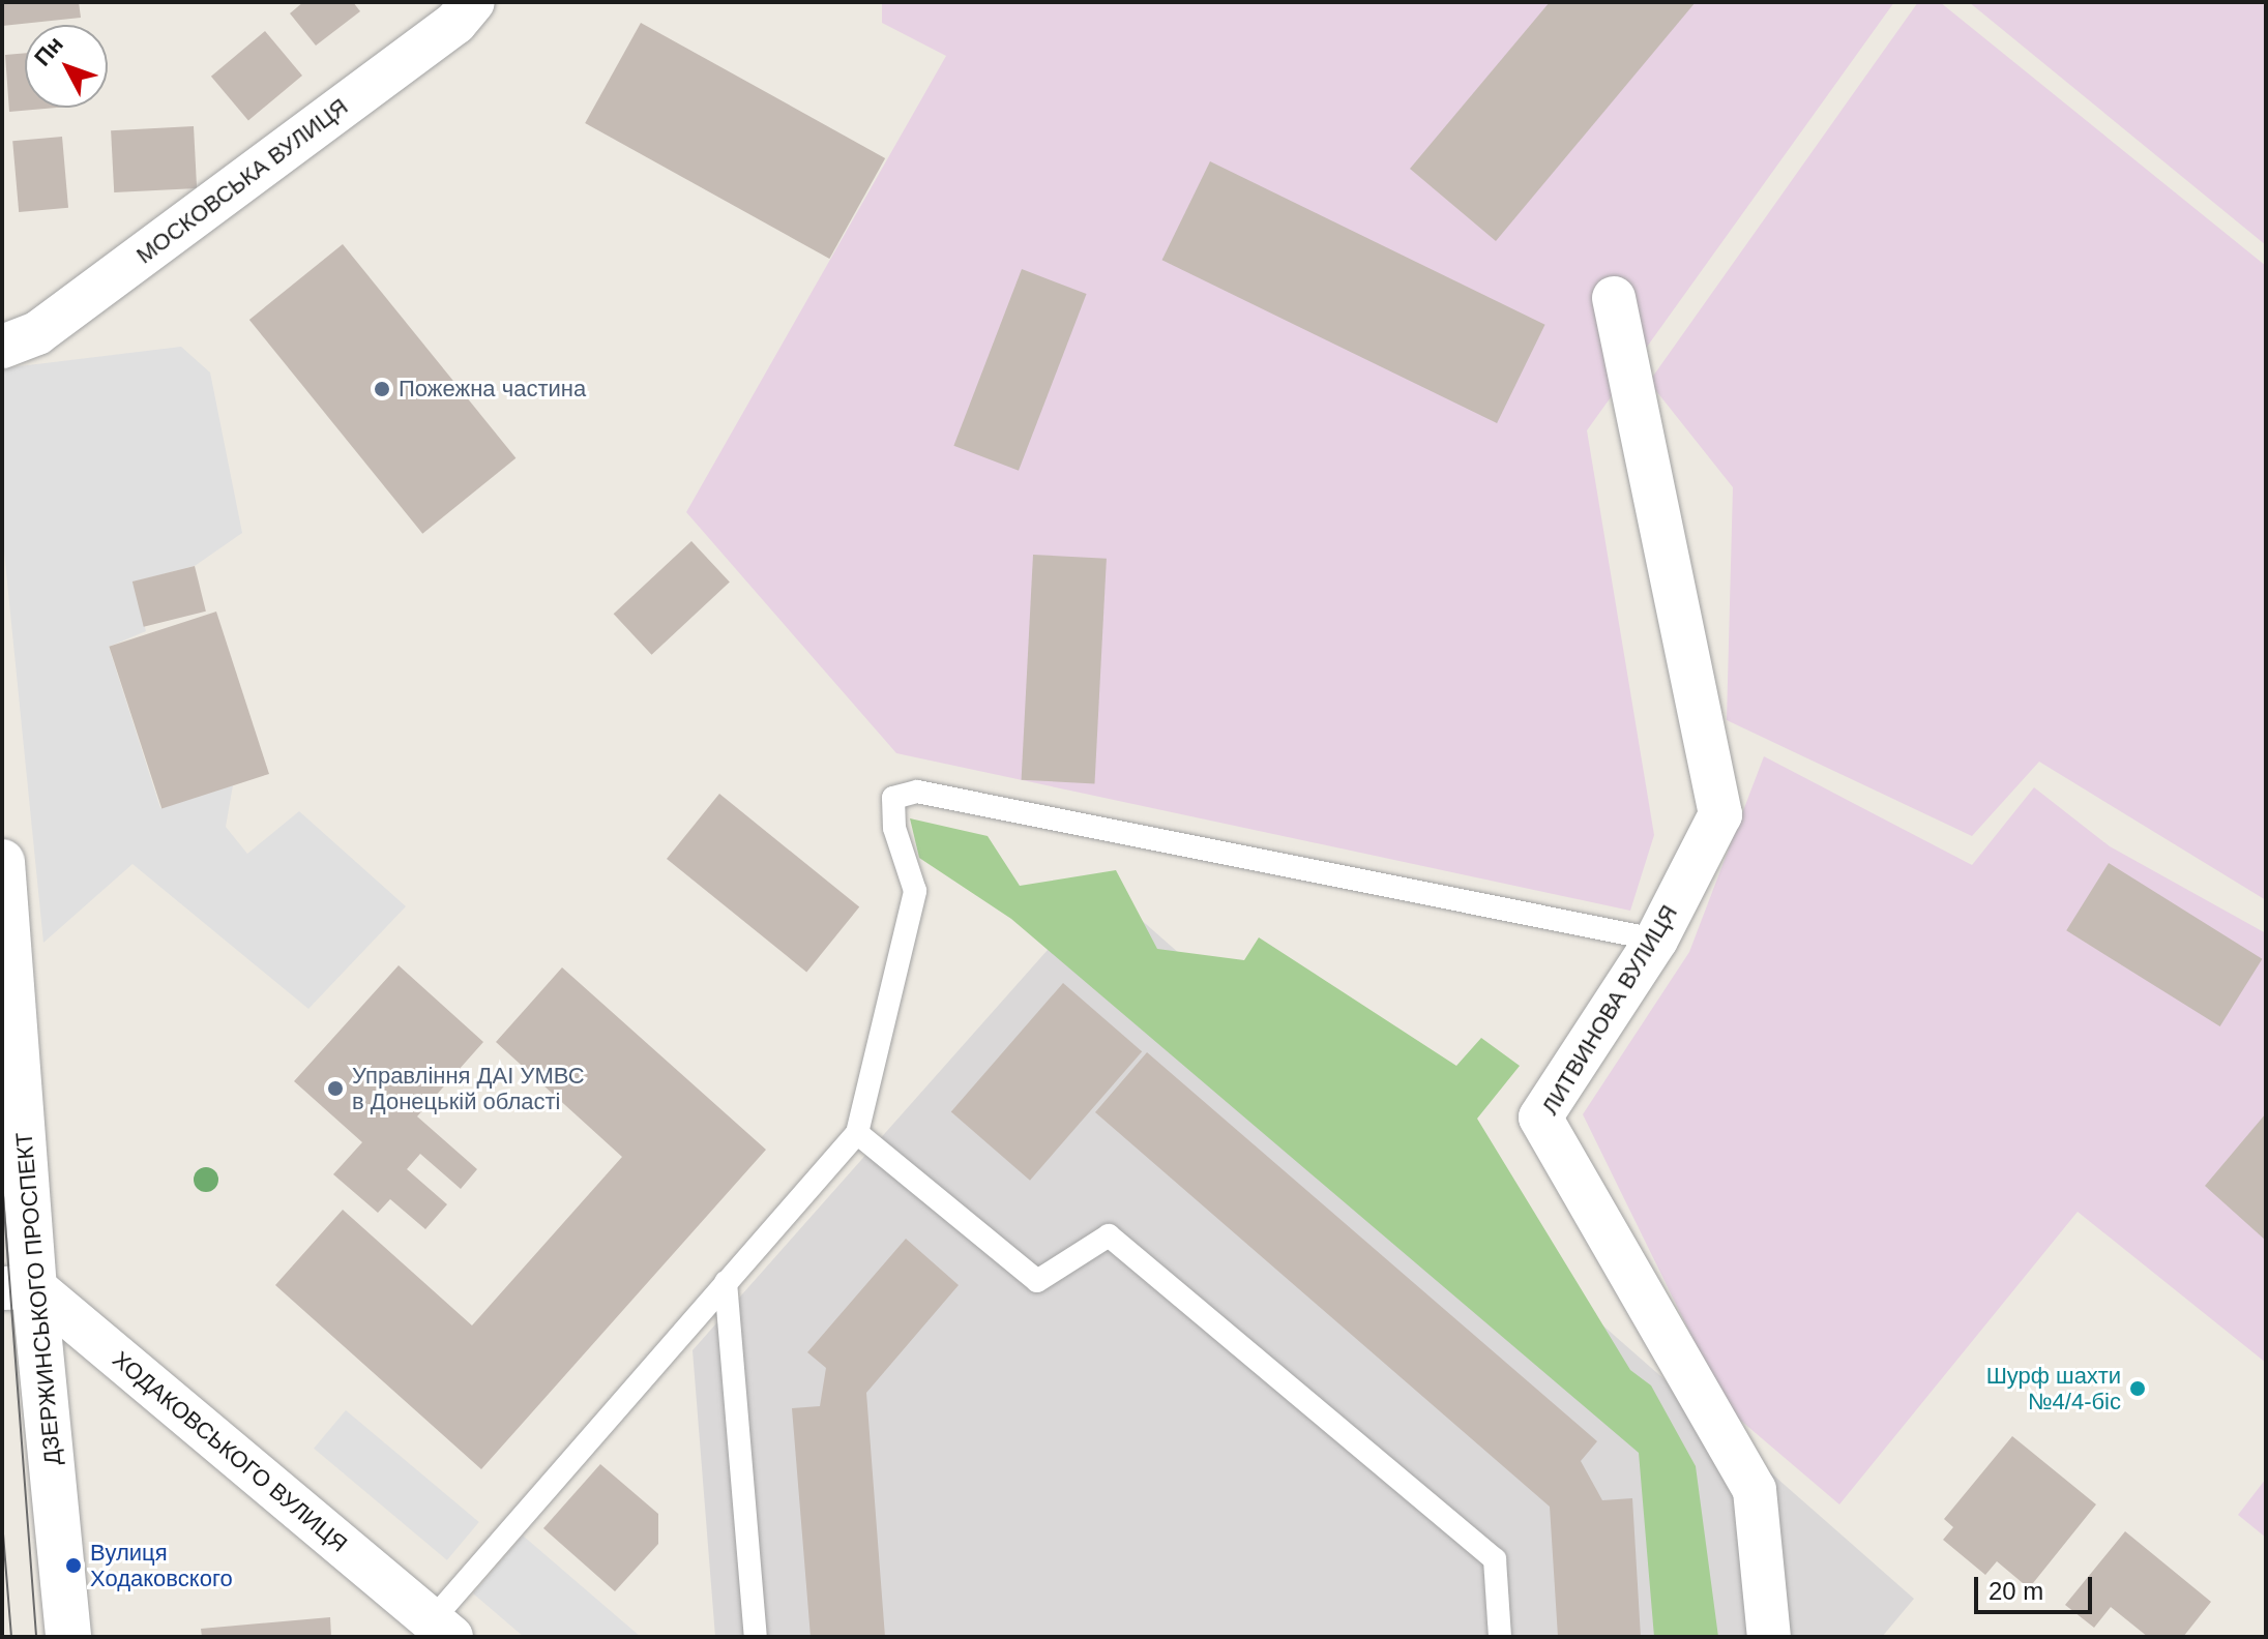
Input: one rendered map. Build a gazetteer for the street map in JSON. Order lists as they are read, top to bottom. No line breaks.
{"streets":{"street":["МОСКОВСЬКА ВУЛИЦЯ","ЛИТВИНОВА ВУЛИЦЯ","ДЗЕРЖИНСЬКОГО ПРОСПЕКТ","ХОДАКОВСЬКОГО ВУЛИЦЯ"]},"crossings":[["ДЗЕРЖИНСЬКОГО ПРОСПЕКТ","ХОДАКОВСЬКОГО ВУЛИЦЯ"]],"places":["Пожежна частина","Управління ДАІ УМВС в Донецькій області","Шурф шахти №4/4-біс","Вулиця Ходаковского"],"scale_bar":"20 m","north":"top left"}
